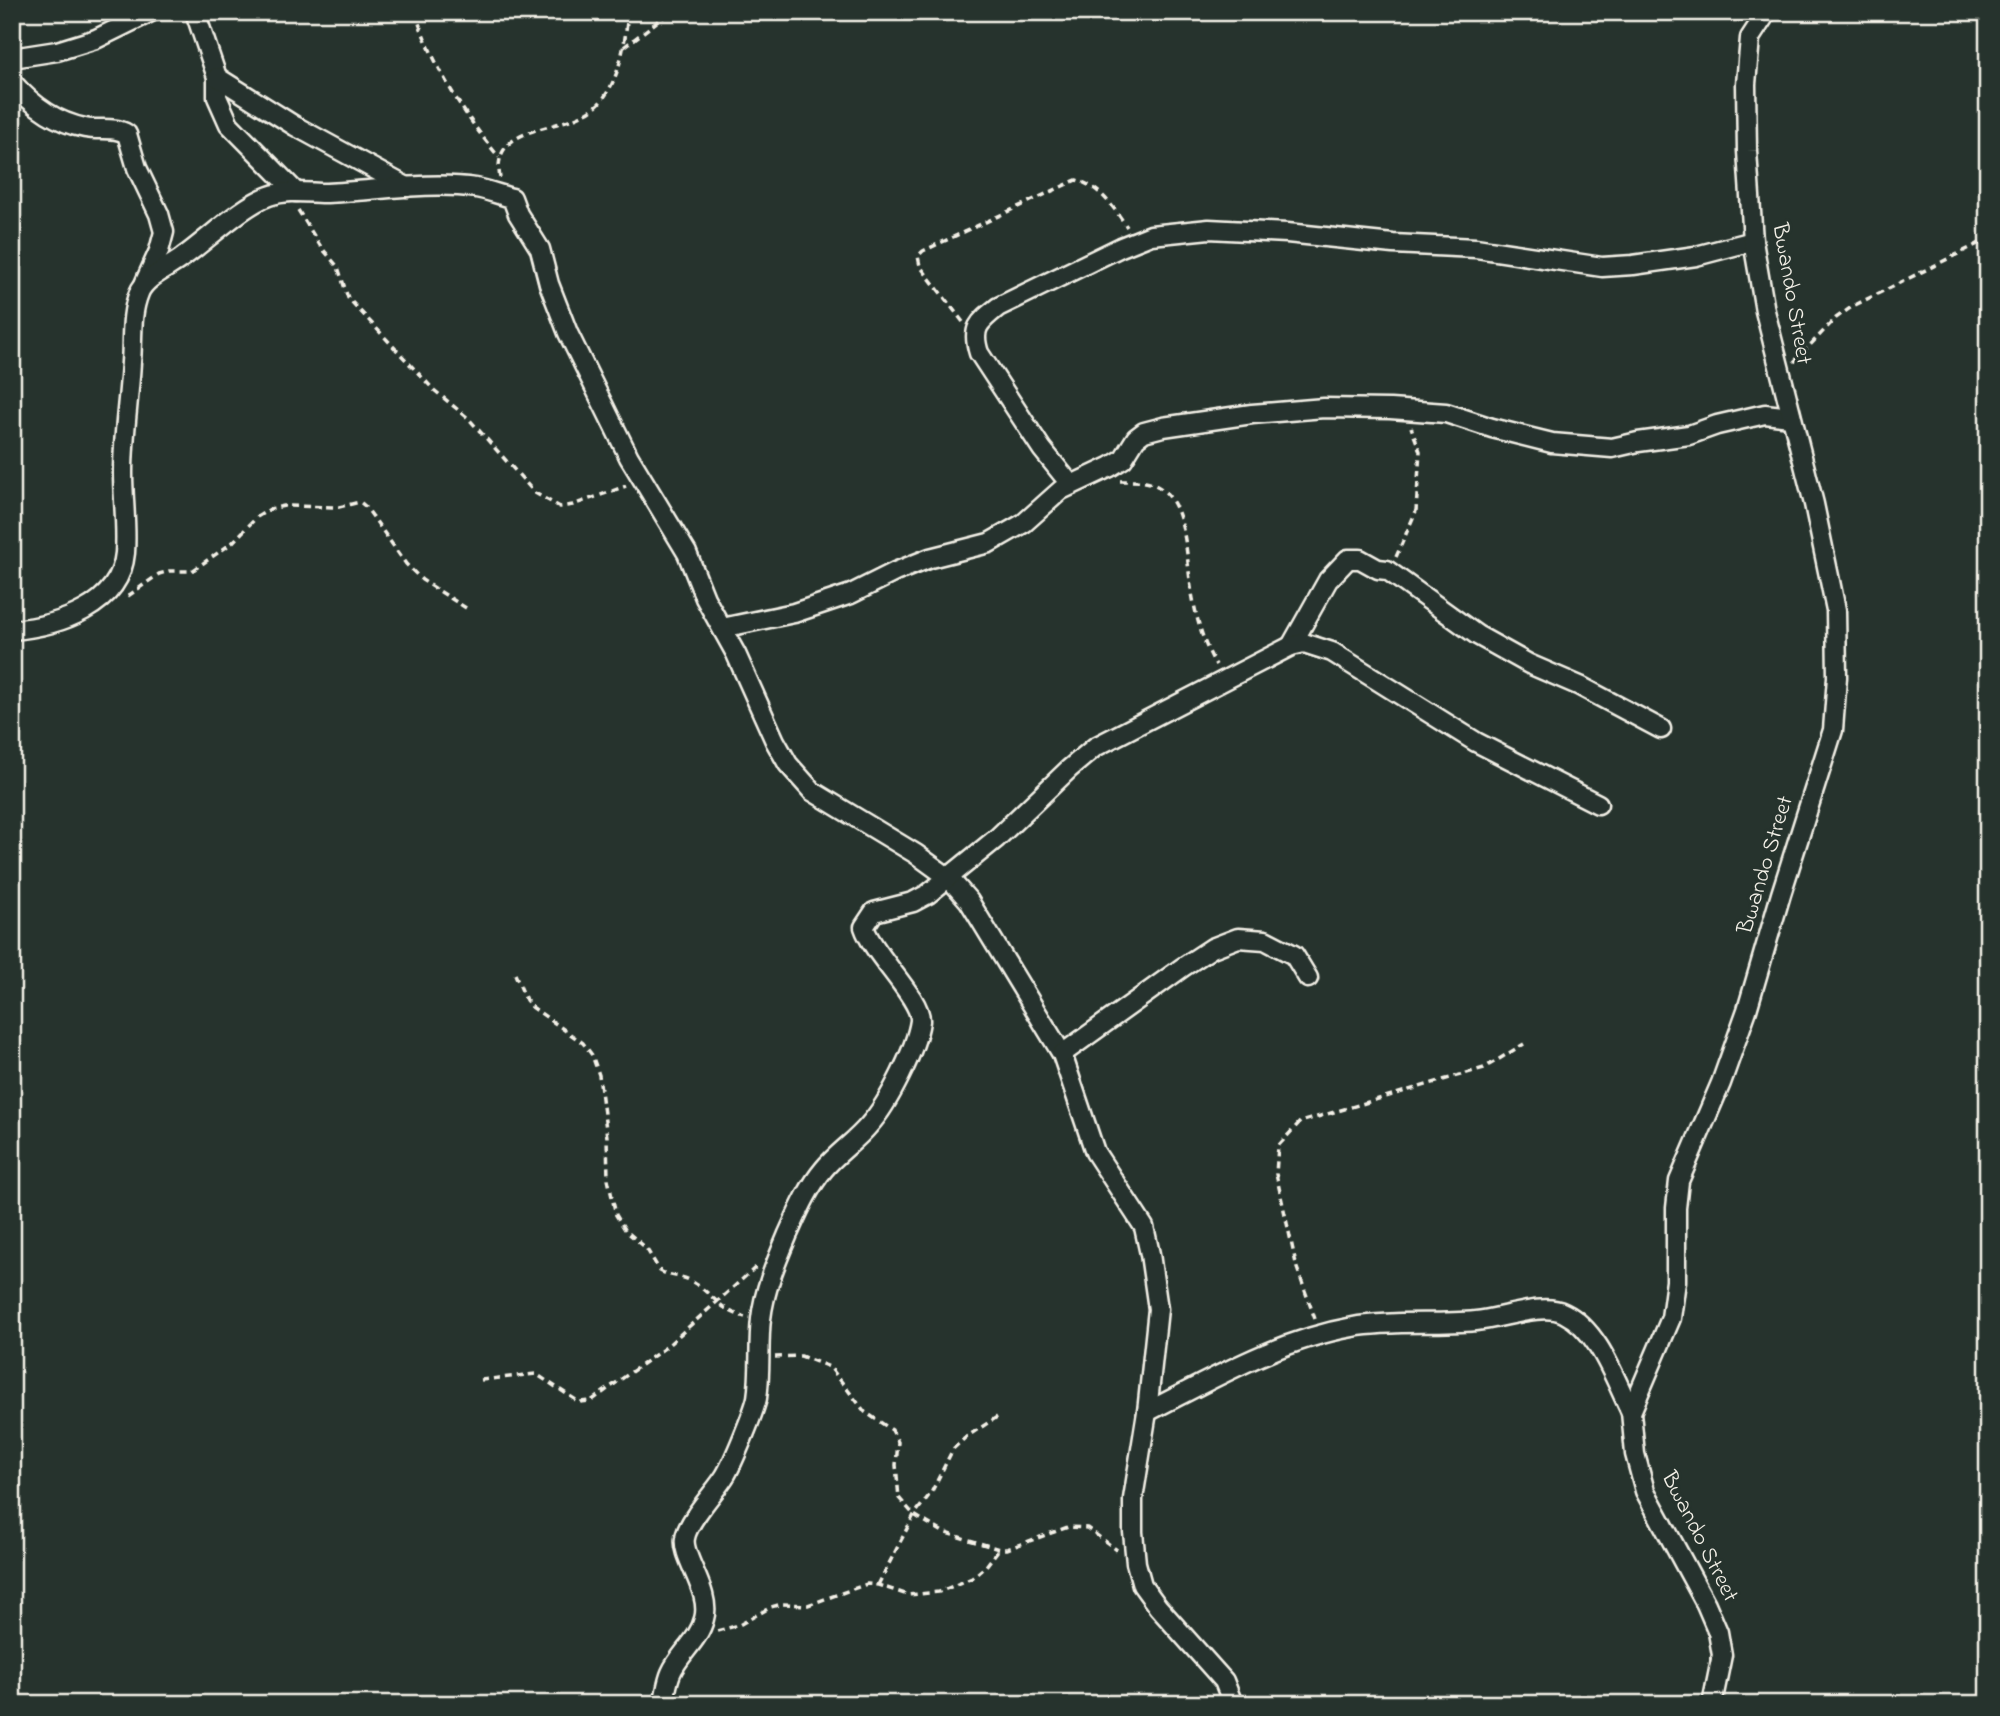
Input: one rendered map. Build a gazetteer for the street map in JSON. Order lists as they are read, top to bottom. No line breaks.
{"streets":{"street":["Bwando Street"]}}
